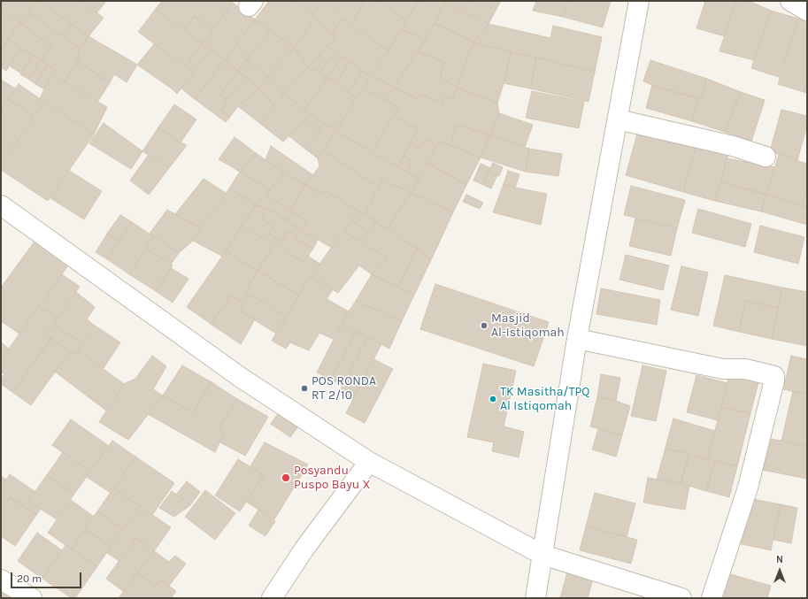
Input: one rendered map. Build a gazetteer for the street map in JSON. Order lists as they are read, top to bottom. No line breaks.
{"places":["Masjid Al-Istiqomah","POS RONDA RT 2/10","TK Masitha/TPQ Al Istiqomah","Posyandu Puspo Bayu X"],"scale_bar":"20 m","north":"top"}
